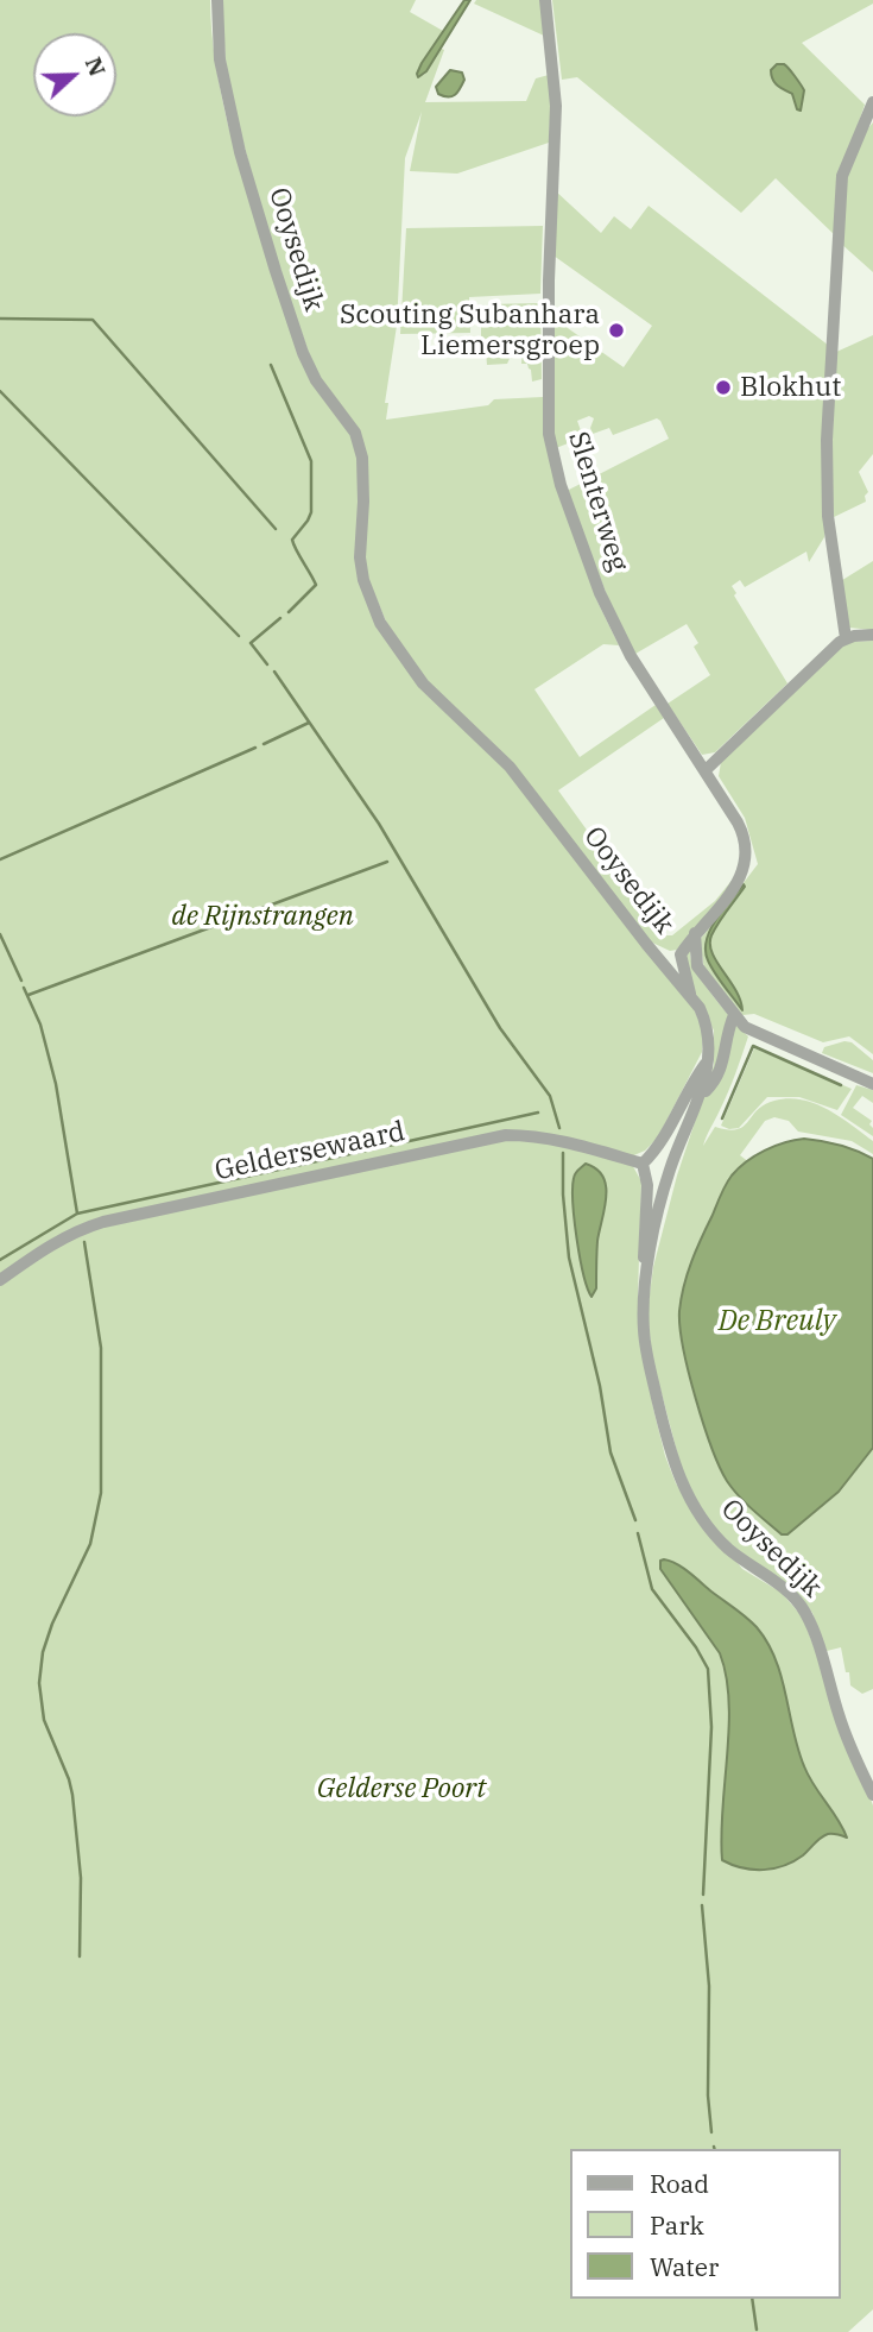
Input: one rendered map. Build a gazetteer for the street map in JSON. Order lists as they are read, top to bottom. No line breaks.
{"streets":{"street":["Ooysedijk","Slenterweg","Geldersewaard"]},"water":["De Breuly"],"parks":["de Rijnstrangen","Gelderse Poort"],"places":["Scouting Subanhara Liemersgroep","Blokhut"],"legend":["Road","Park","Water"],"north":"right"}
